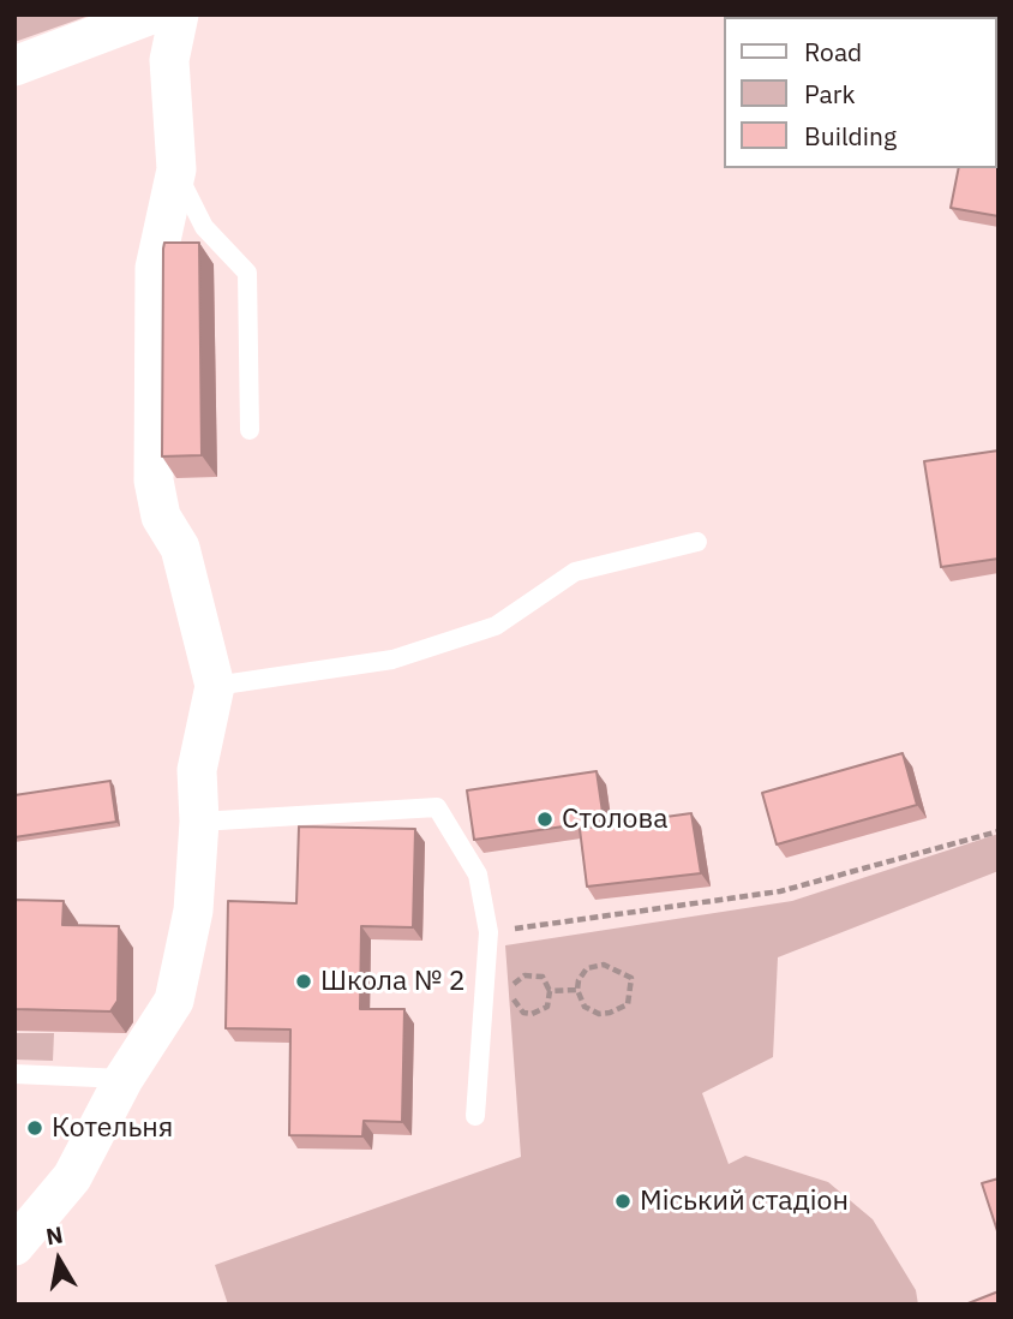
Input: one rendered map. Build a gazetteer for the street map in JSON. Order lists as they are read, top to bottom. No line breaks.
{"places":["Столова","Школа № 2","Котельня","Міський стадіон"],"legend":["Road","Park","Building"],"north":"top"}
